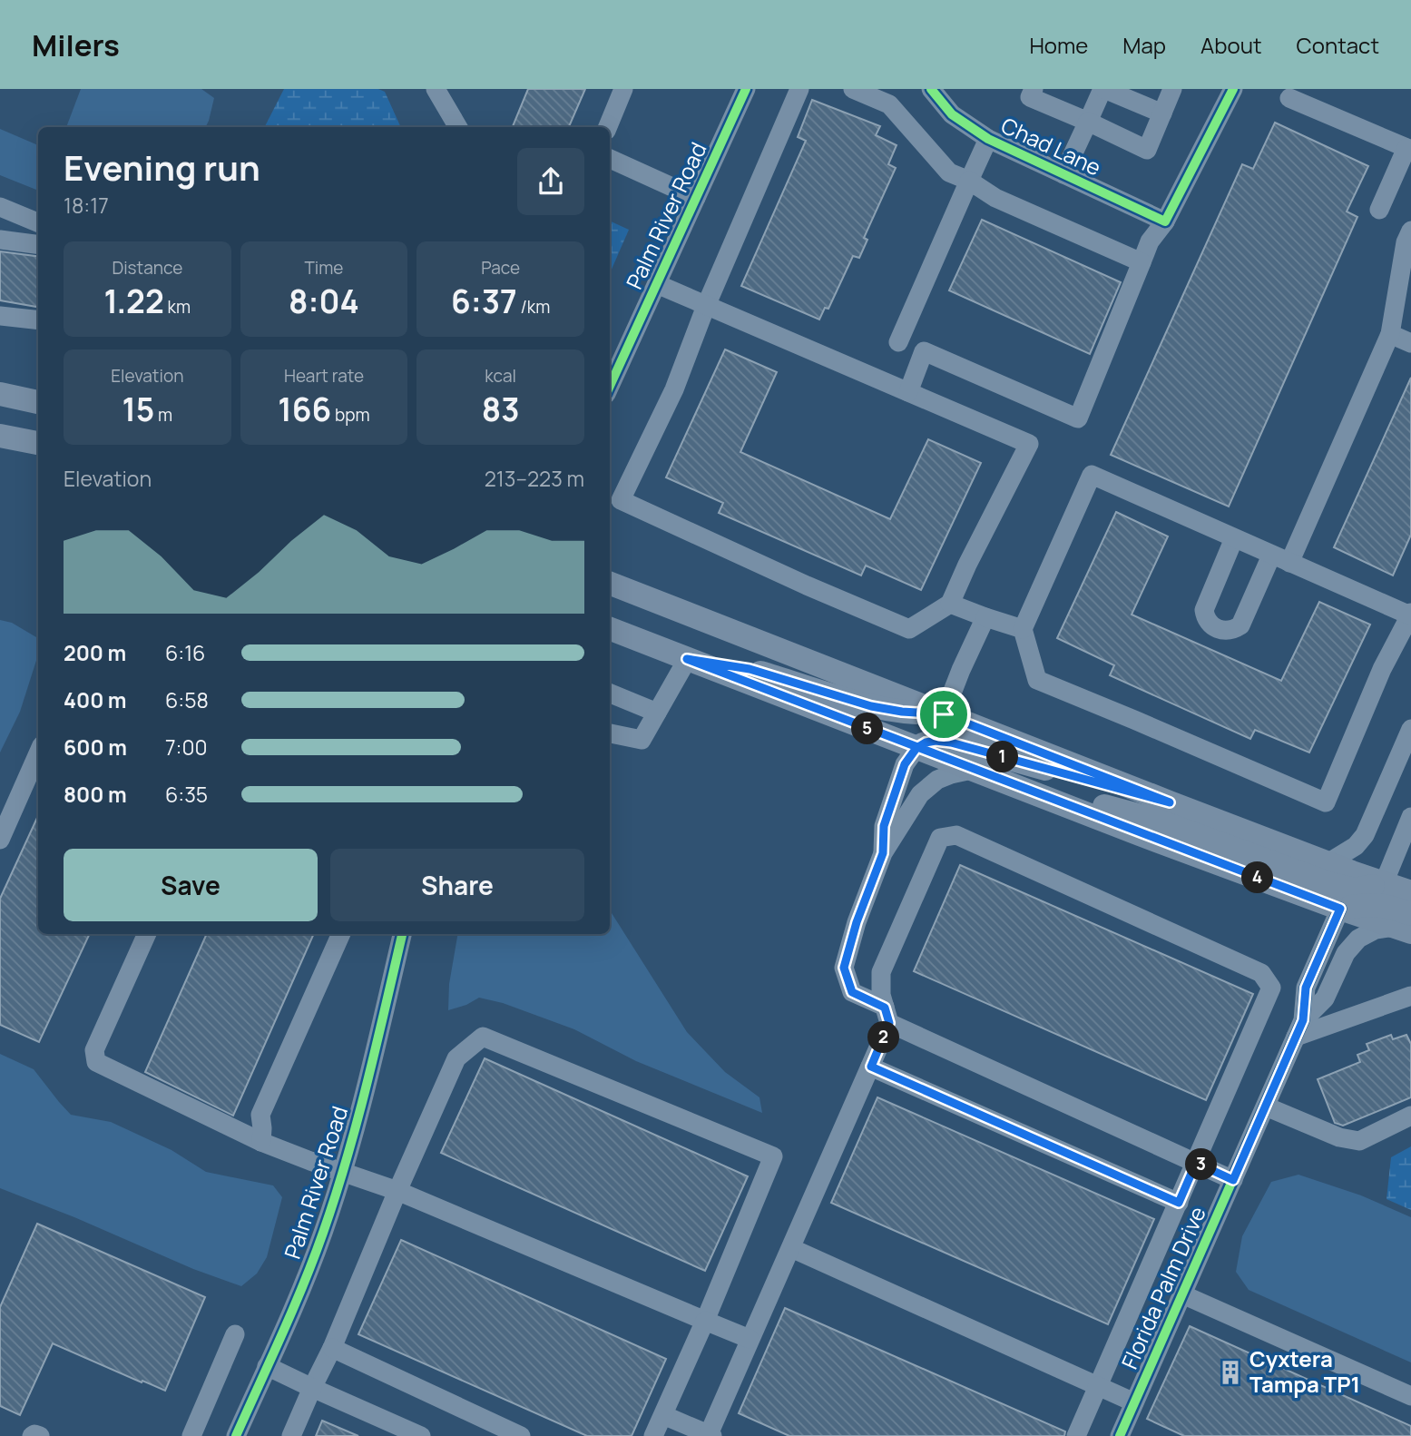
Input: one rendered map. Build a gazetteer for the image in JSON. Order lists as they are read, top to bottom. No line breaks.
{"streets":{"street":["Chad Lane","Palm River Road","Florida Palm Drive"]},"places":{"building":["Cyxtera Tampa TP1"]},"page":{"header":"Milers","nav":["Home","Map","About","Contact"],"heading":["Evening run","18:17"],"stats":[["Distance","1.22 km"],["Time","8:04"],["Pace","6:37 /km"],["Elevation","15 m"],["Heart rate","166 bpm"],["kcal","83"]],"chart":["Elevation","213–223 m"],"list":[{"name":"200 m","note":"6:16"},{"name":"400 m","note":"6:58"},{"name":"600 m","note":"7:00"},{"name":"800 m","note":"6:35"}],"pins":["5","1","4","2","3"],"buttons":["Save","Share"]}}
